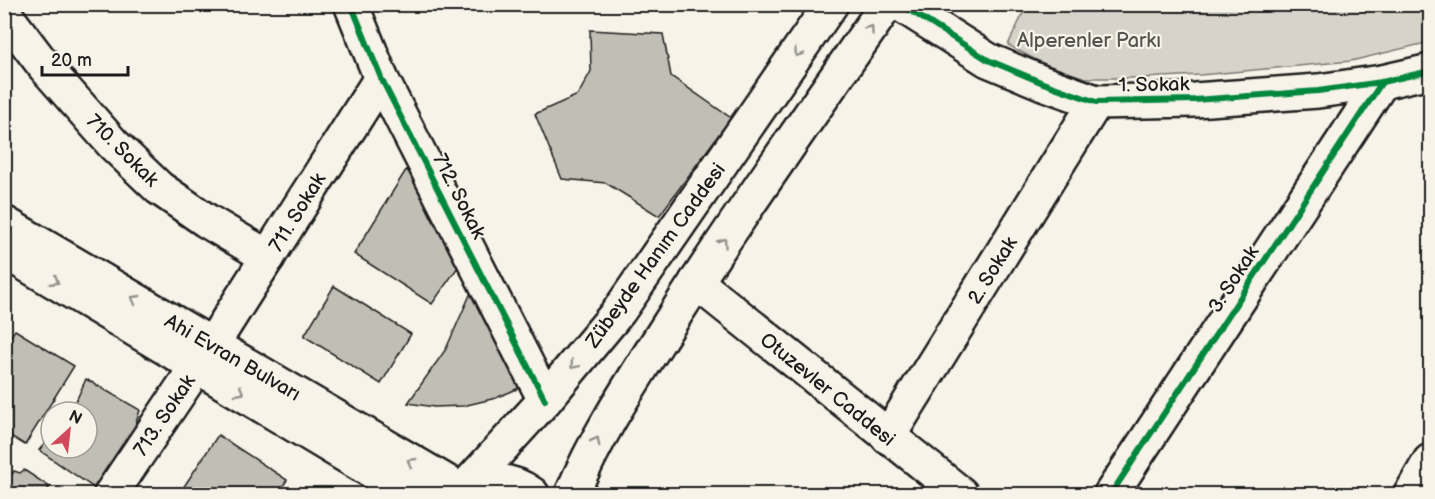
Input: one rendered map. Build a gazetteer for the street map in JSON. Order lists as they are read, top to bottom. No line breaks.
{"streets":{"street":["1. Sokak","710. Sokak","712. Sokak","711. Sokak","Zübeyde Hanım Caddesi","2. Sokak","3. Sokak","Ahi Evran Bulvarı","Otuzevler Caddesi","713. Sokak"]},"crossings":[["1. Sokak","2. Sokak"],["1. Sokak","3. Sokak"],["710. Sokak","711. Sokak"],["712. Sokak","711. Sokak"],["712. Sokak","Zübeyde Hanım Caddesi"],["711. Sokak","Ahi Evran Bulvarı"],["711. Sokak","713. Sokak"],["Zübeyde Hanım Caddesi","Ahi Evran Bulvarı"],["2. Sokak","Otuzevler Caddesi"],["Ahi Evran Bulvarı","713. Sokak"]],"parks":["Alperenler Parkı"],"scale_bar":"20 m","north":"top right"}
